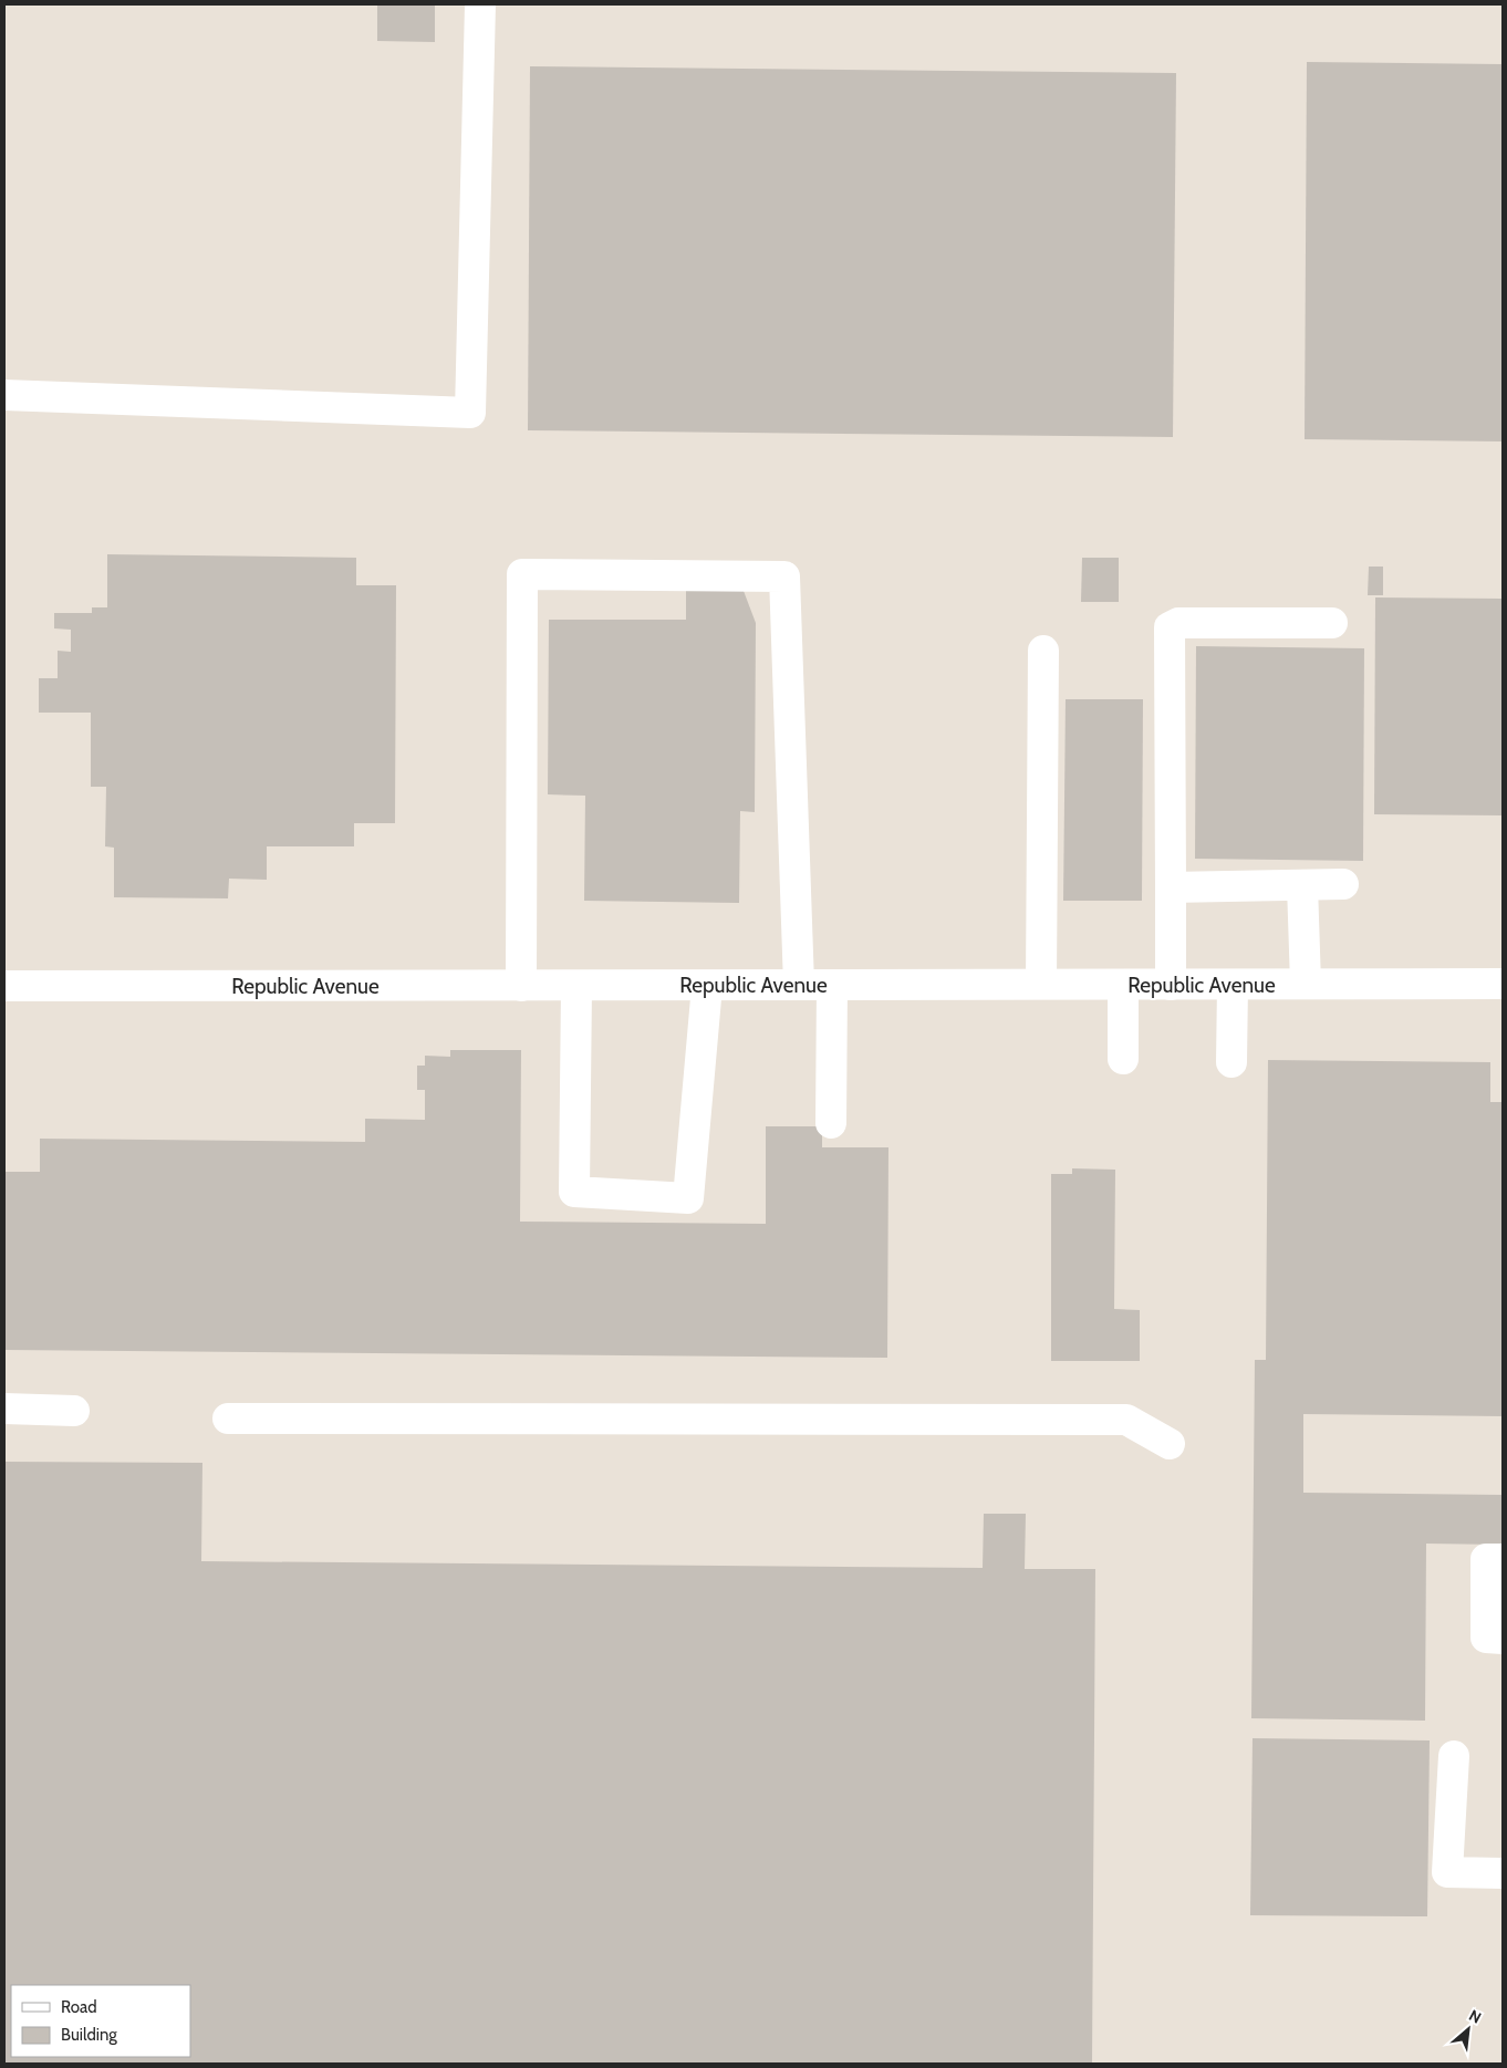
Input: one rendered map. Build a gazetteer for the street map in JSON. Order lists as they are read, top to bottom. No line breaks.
{"streets":{"street":["Republic Avenue"]},"legend":["Road","Building"],"north":"top right"}
